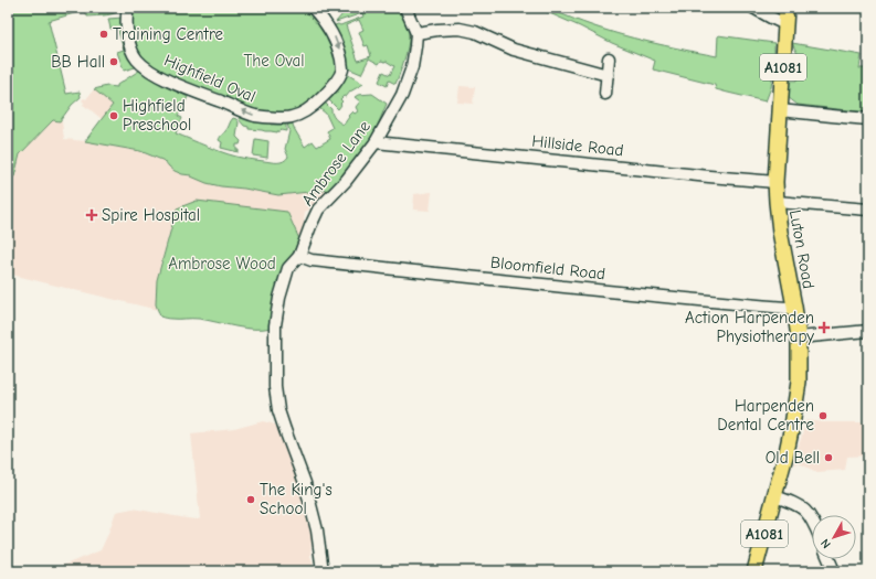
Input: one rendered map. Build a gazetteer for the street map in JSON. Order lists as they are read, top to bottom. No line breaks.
{"streets":{"main road":["A1081","Luton Road"],"street":["Highfield Oval","Hillside Road","Ambrose Lane","Bloomfield Road"]},"crossings":[["Hillside Road","Ambrose Lane"],["Hillside Road","Luton Road"],["Ambrose Lane","Bloomfield Road"],["Luton Road","Bloomfield Road"]],"parks":["The Oval","Ambrose Wood"],"places":{"other":["Training Centre","BB Hall","Highfield Preschool","Harpenden Dental Centre","Old Bell","The King's School"],"health":["Spire Hospital","Action Harpenden Physiotherapy"]},"north":"bottom left"}
